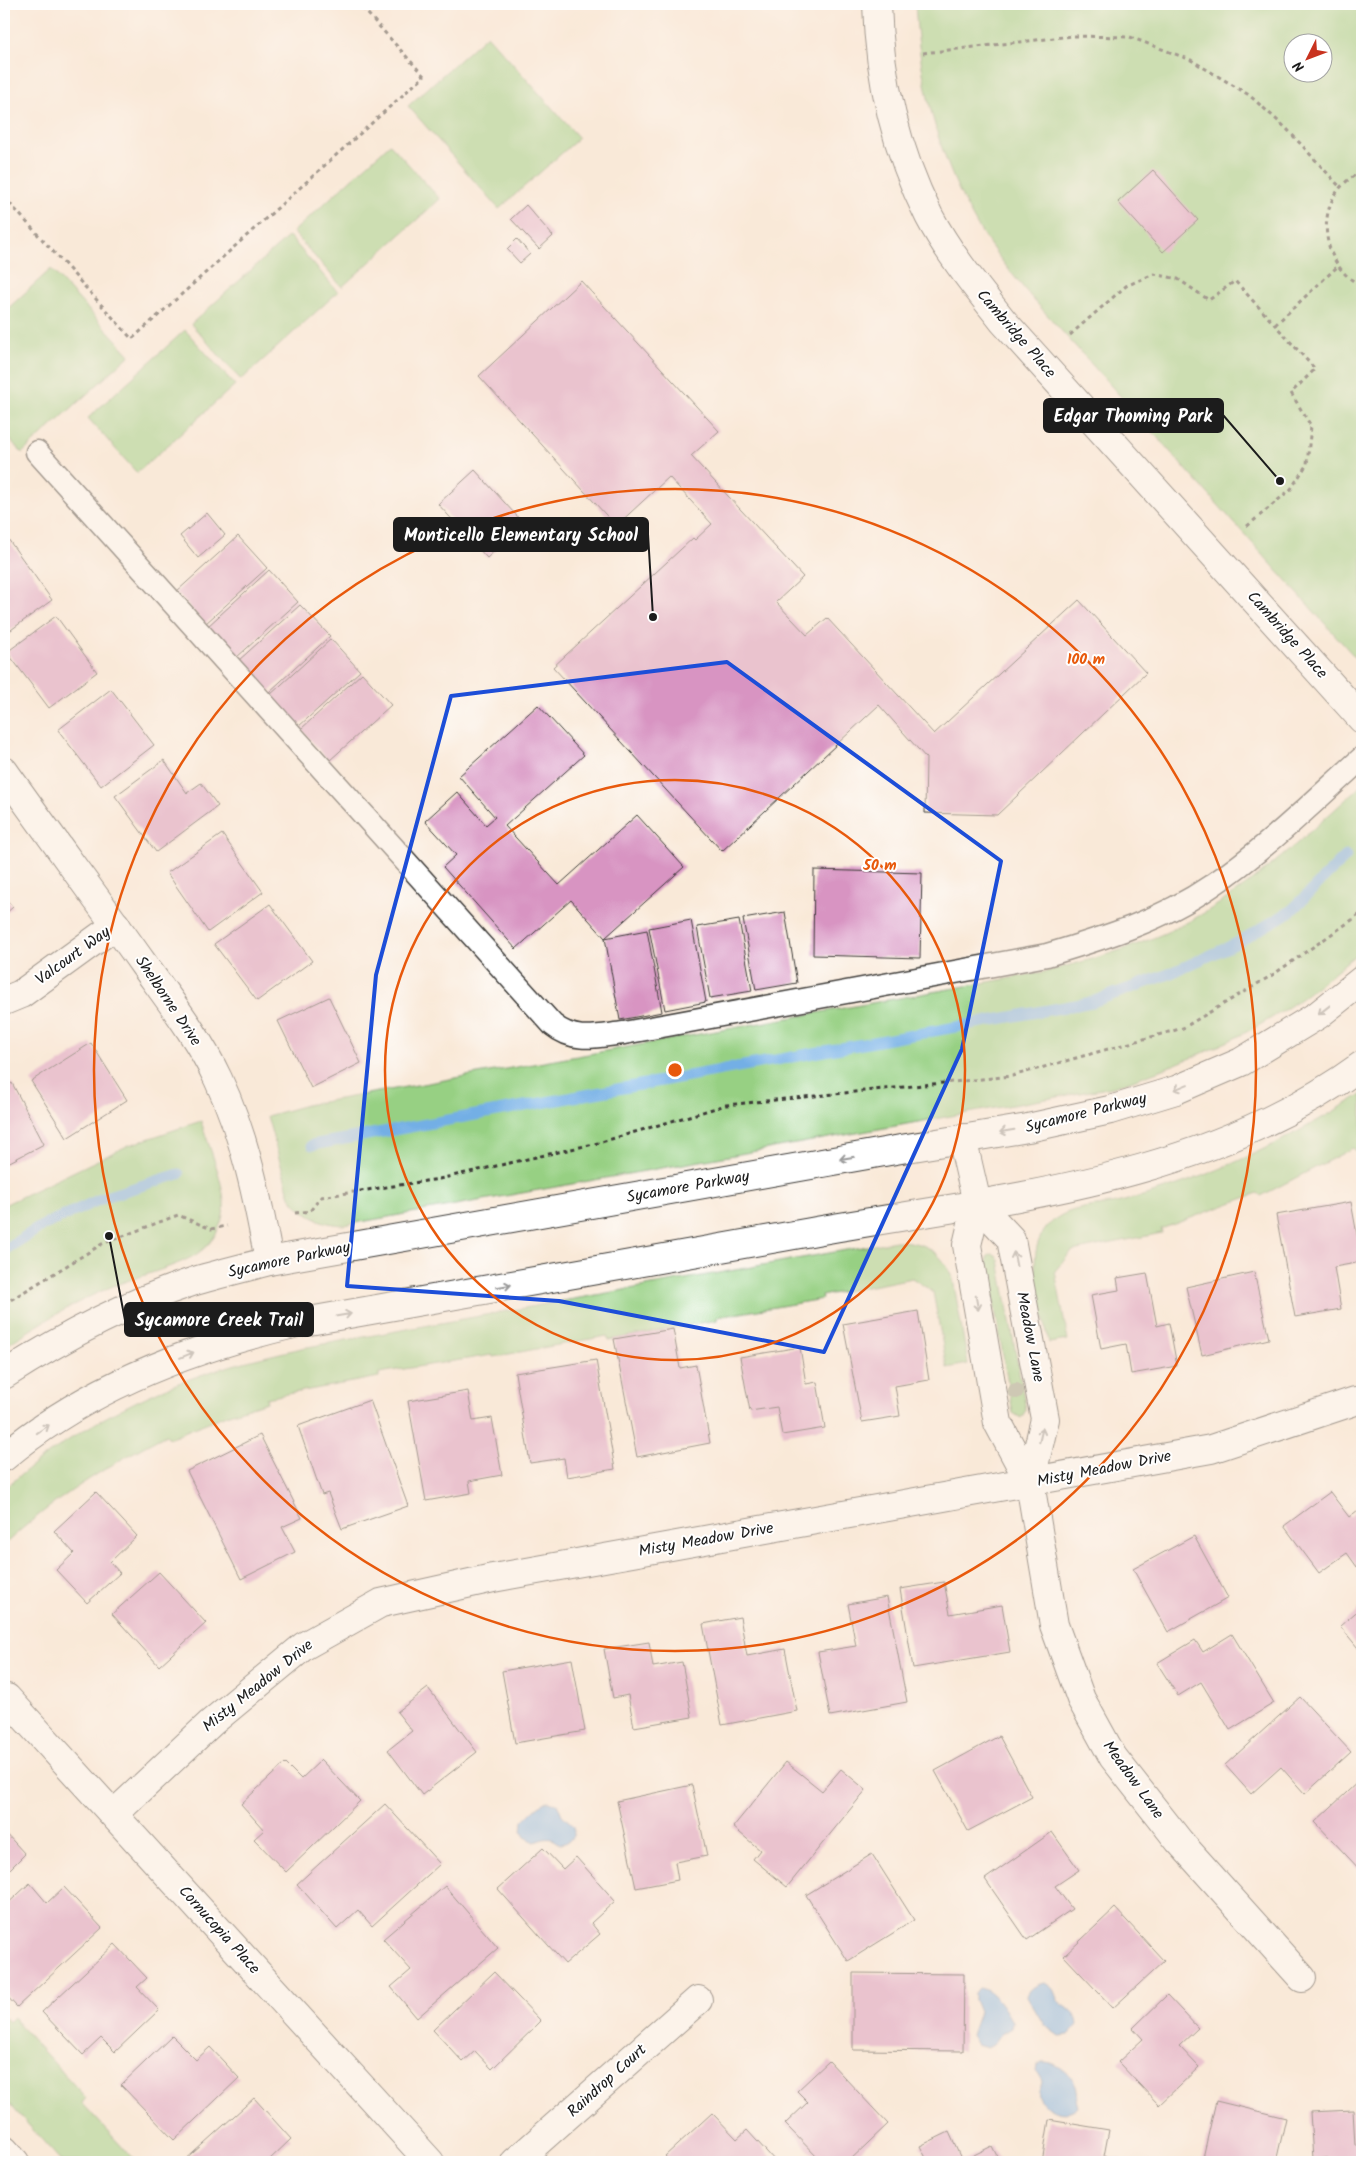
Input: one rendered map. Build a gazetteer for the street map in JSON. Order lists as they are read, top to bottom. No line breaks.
{"streets":{"street":["Cambridge Place","Valcourt Way","Shelborne Drive","Sycamore Parkway","Meadow Lane","Misty Meadow Drive","Cornucopia Place","Raindrop Court"]},"crossings":[["Valcourt Way","Shelborne Drive"],["Shelborne Drive","Sycamore Parkway"],["Sycamore Parkway","Meadow Lane"],["Meadow Lane","Misty Meadow Drive"],["Misty Meadow Drive","Cornucopia Place"]],"places":["Edgar Thoming Park","Monticello Elementary School","Sycamore Creek Trail"],"north":"bottom left","rings":["100 m","50 m"]}
